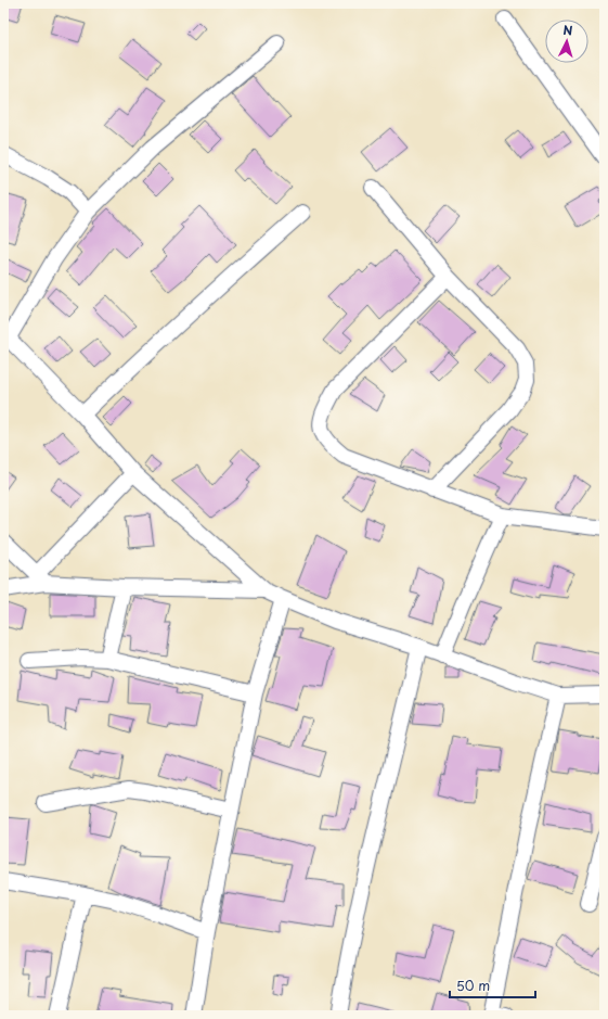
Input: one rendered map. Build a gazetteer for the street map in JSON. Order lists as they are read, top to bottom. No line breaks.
{"scale_bar":"50 m","north":"top"}
